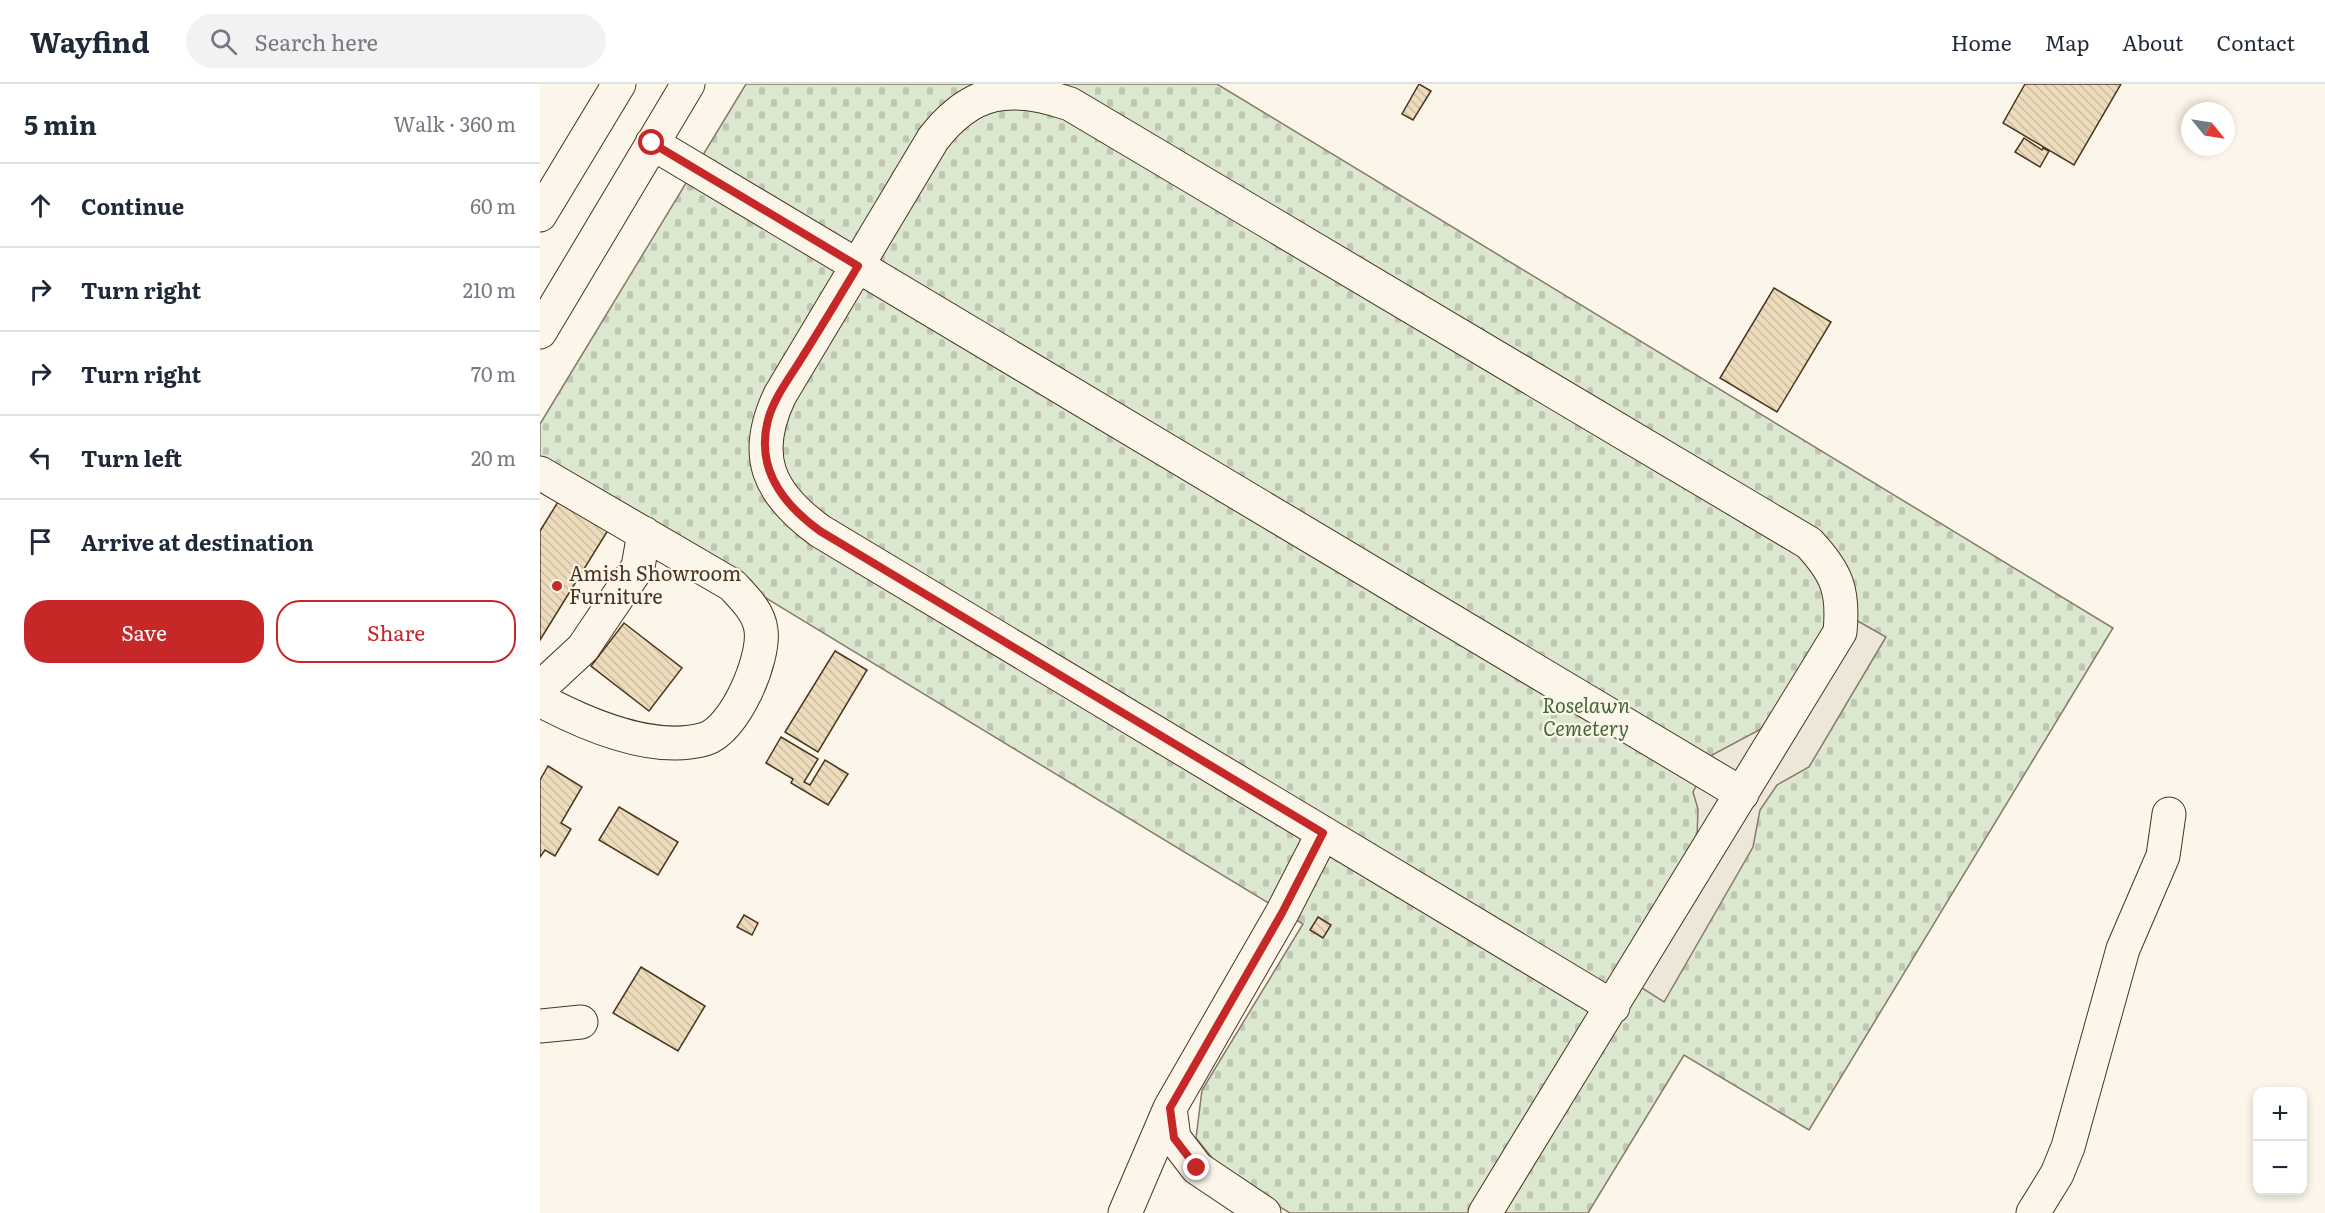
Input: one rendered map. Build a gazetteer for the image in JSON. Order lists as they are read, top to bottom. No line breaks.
{"parks":["Roselawn Cemetery"],"places":["Amish Showroom Furniture"],"north":"bottom right","page":{"header":"Wayfind","search":"Search here","nav":["Home","Map","About","Contact"],"heading":["5 min","Walk · 360 m"],"list":[["Continue","60 m"],["Turn right","210 m"],["Turn right","70 m"],["Turn left","20 m"],"Arrive at destination"],"buttons":["Save","Share"],"map_buttons":["+","−"]}}
